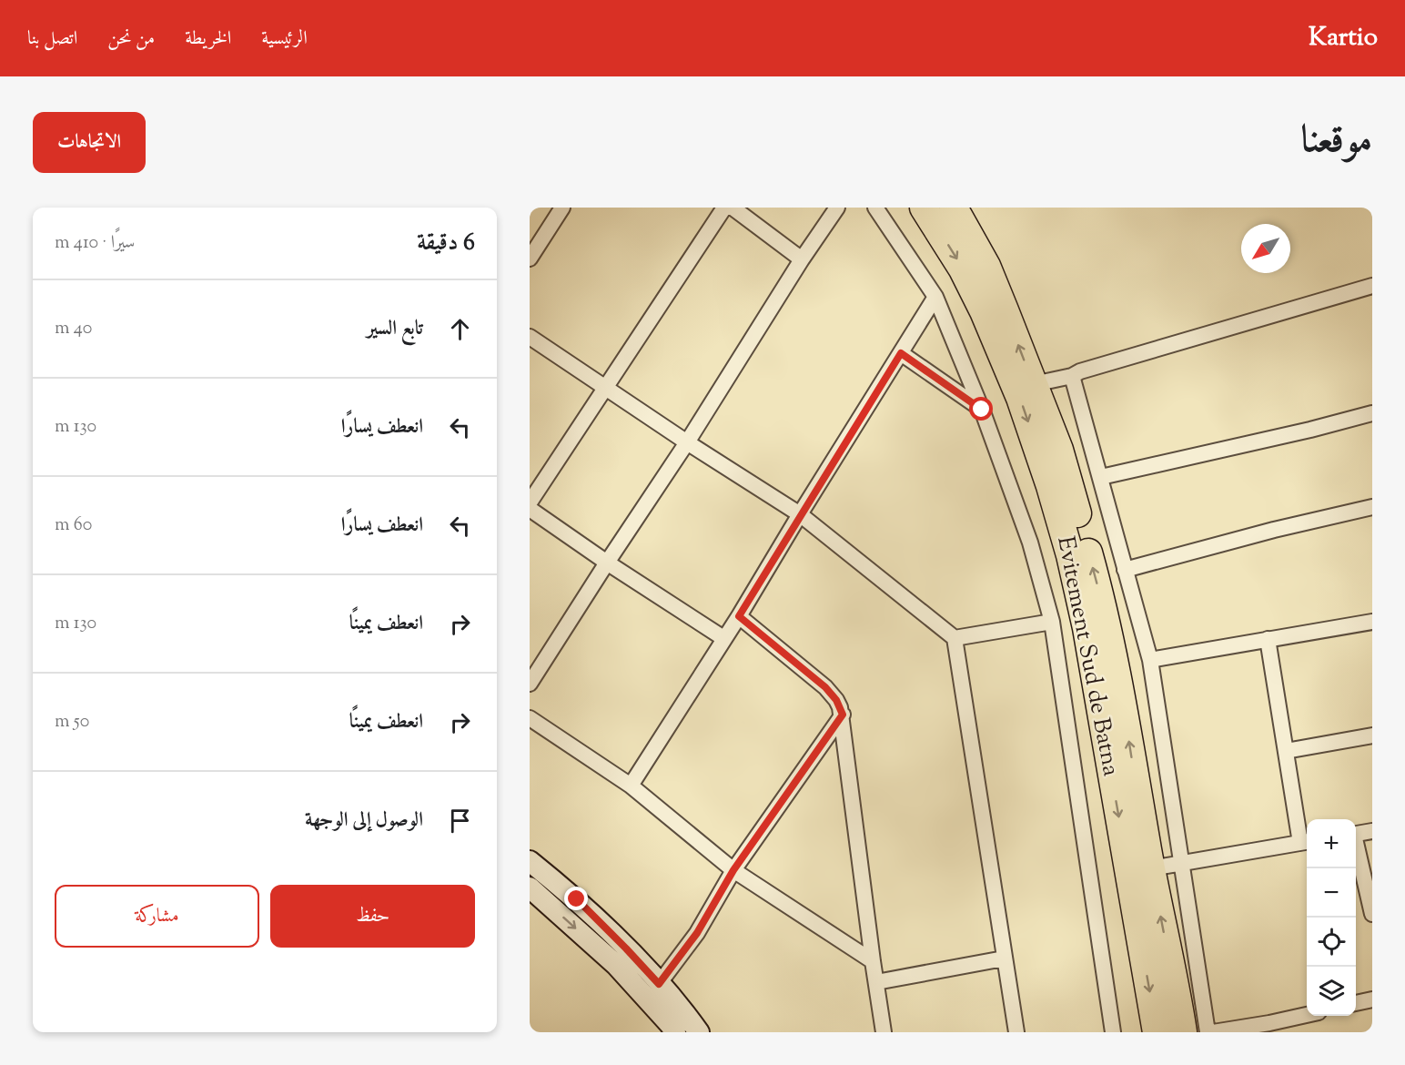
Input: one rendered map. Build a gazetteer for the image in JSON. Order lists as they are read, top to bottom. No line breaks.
{"streets":{"highway":["Evitement Sud de Batna"]},"north":"bottom left","page":{"header":"Kartio","nav":["الرئيسية","الخريطة","من نحن","اتصل بنا"],"title":"موقعنا","buttons":["الاتجاهات",["حفظ","مشاركة"]],"heading":["6 دقيقة","سيرًا · 410 m"],"list":[["تابع السير","40 m"],["انعطف يسارًا","130 m"],["انعطف يسارًا","60 m"],["انعطف يمينًا","130 m"],["انعطف يمينًا","50 m"],"الوصول إلى الوجهة"],"map_buttons":["+","−"]}}
